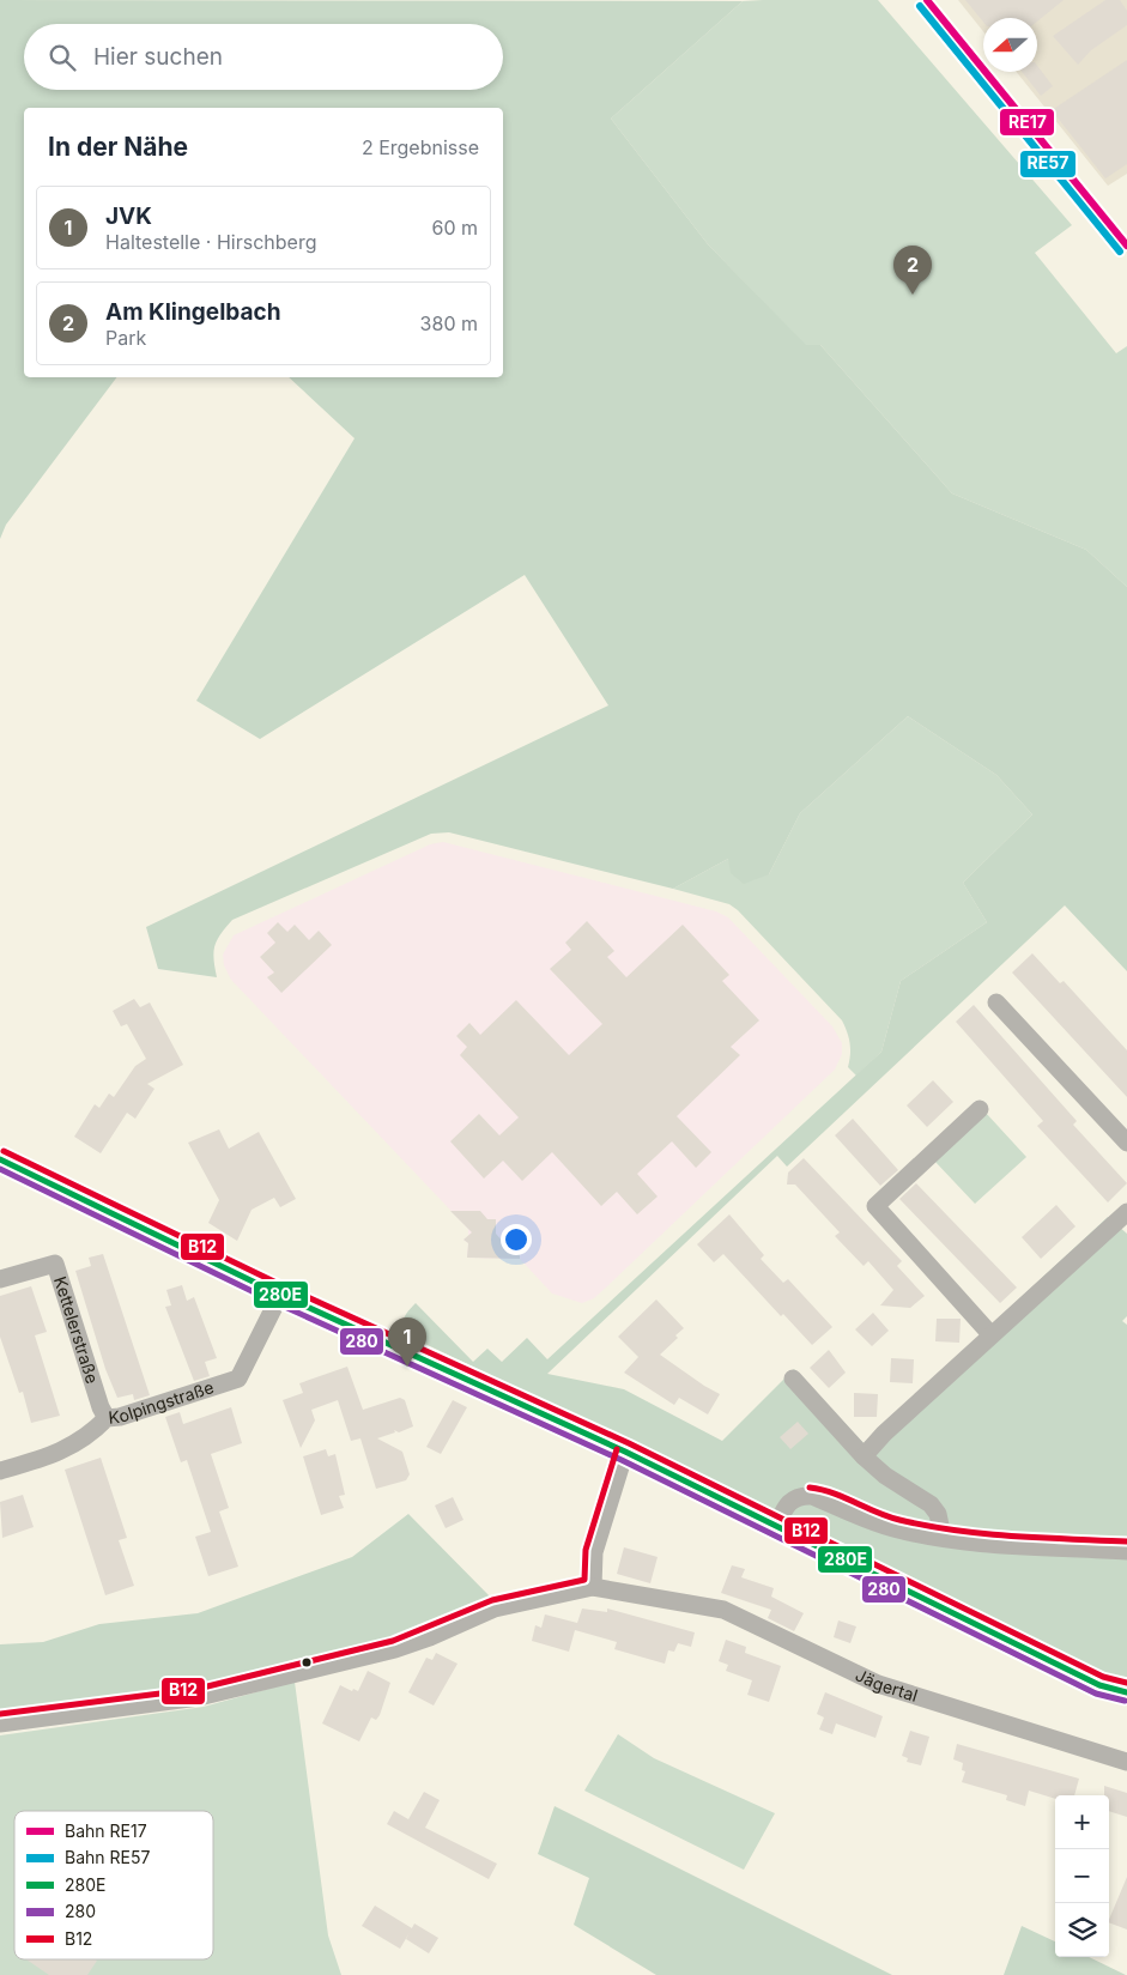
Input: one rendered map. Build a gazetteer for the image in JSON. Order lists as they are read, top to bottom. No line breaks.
{"streets":{"street":["Kettelerstraße","Kolpingstraße","Jägertal"]},"crossings":[["Kettelerstraße","Kolpingstraße"]],"lines":["rail line RE17","rail line RE57","transit line B12","transit line 280E","transit line 280"],"legend":["Bahn RE17","Bahn RE57","280E","280","B12"],"north":"left","page":{"search":"Hier suchen","heading":["In der Nähe","2 Ergebnisse"],"list":[{"mark":"1","name":"JVK","note":"Haltestelle · Hirschberg","value":"60 m"},{"mark":"2","name":"Am Klingelbach","note":"Park","value":"380 m"}],"pins":["2","1"],"map_buttons":["+","−"]}}
